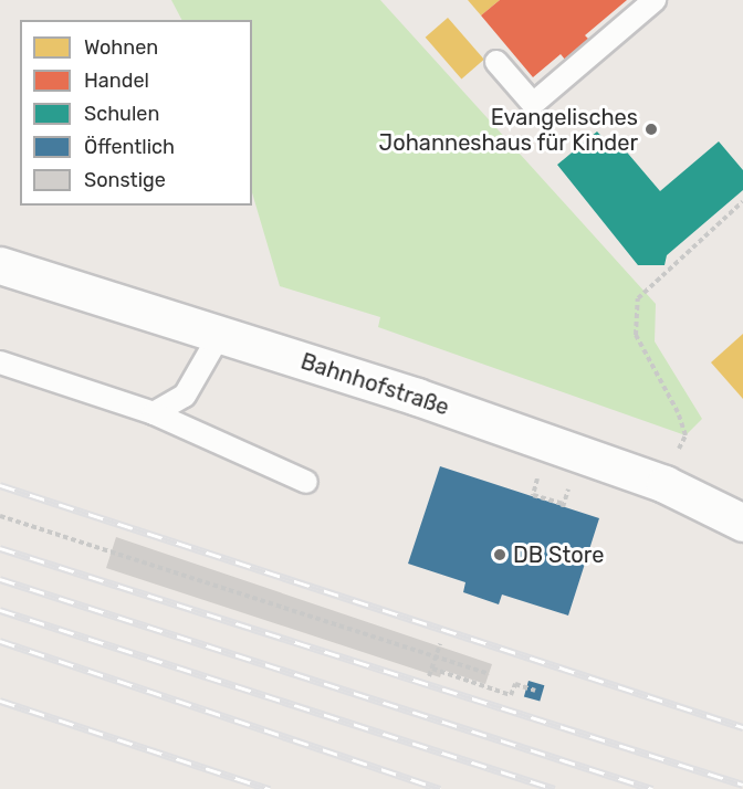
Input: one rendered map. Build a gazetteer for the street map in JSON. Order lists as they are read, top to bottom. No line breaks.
{"streets":{"street":["Bahnhofstraße"]},"places":["Evangelisches Johanneshaus für Kinder","DB Store"],"legend":["Wohnen","Handel","Schulen","Öffentlich","Sonstige"]}
